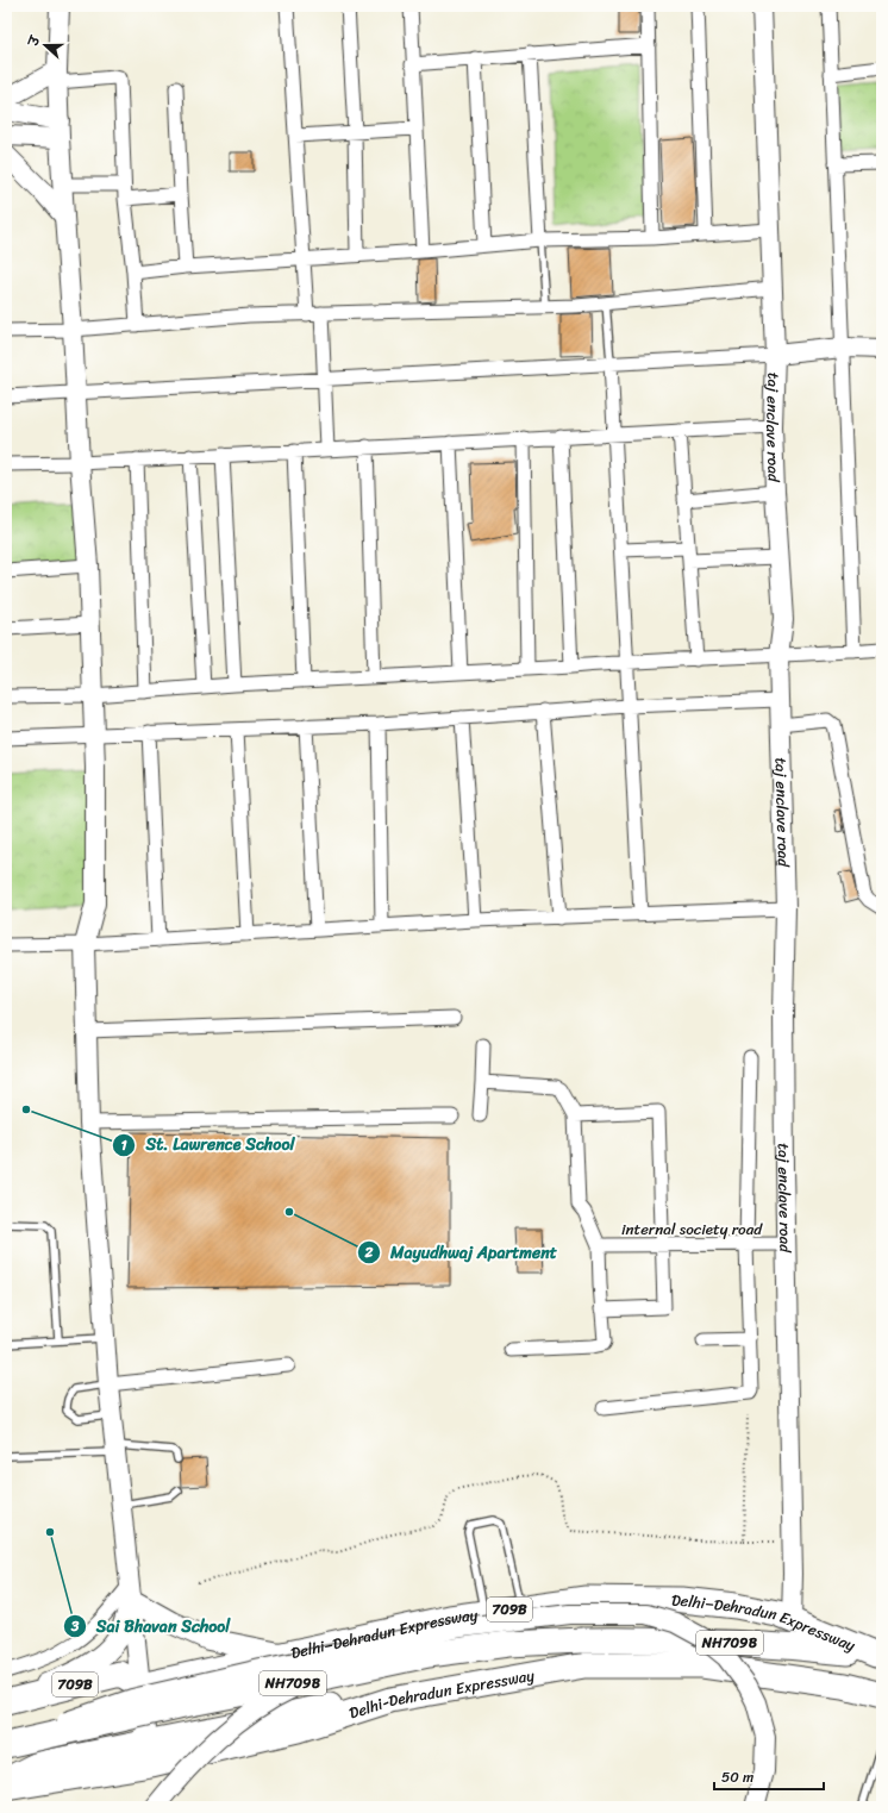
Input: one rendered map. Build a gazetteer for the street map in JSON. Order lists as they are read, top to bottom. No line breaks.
{"streets":{"highway":["709B","Delhi–Dehradun Expressway","NH709B","Delhi-Dehradun Expressway"],"street":["taj enclave road","internal society road"]},"crossings":[["taj enclave road","internal society road"],["taj enclave road","Delhi–Dehradun Expressway"],["709B","Delhi–Dehradun Expressway"],["Delhi–Dehradun Expressway","Delhi-Dehradun Expressway"]],"places":["St. Lawrence School","Mayudhwaj Apartment","Sai Bhavan School"],"scale_bar":"50 m","north":"left"}
